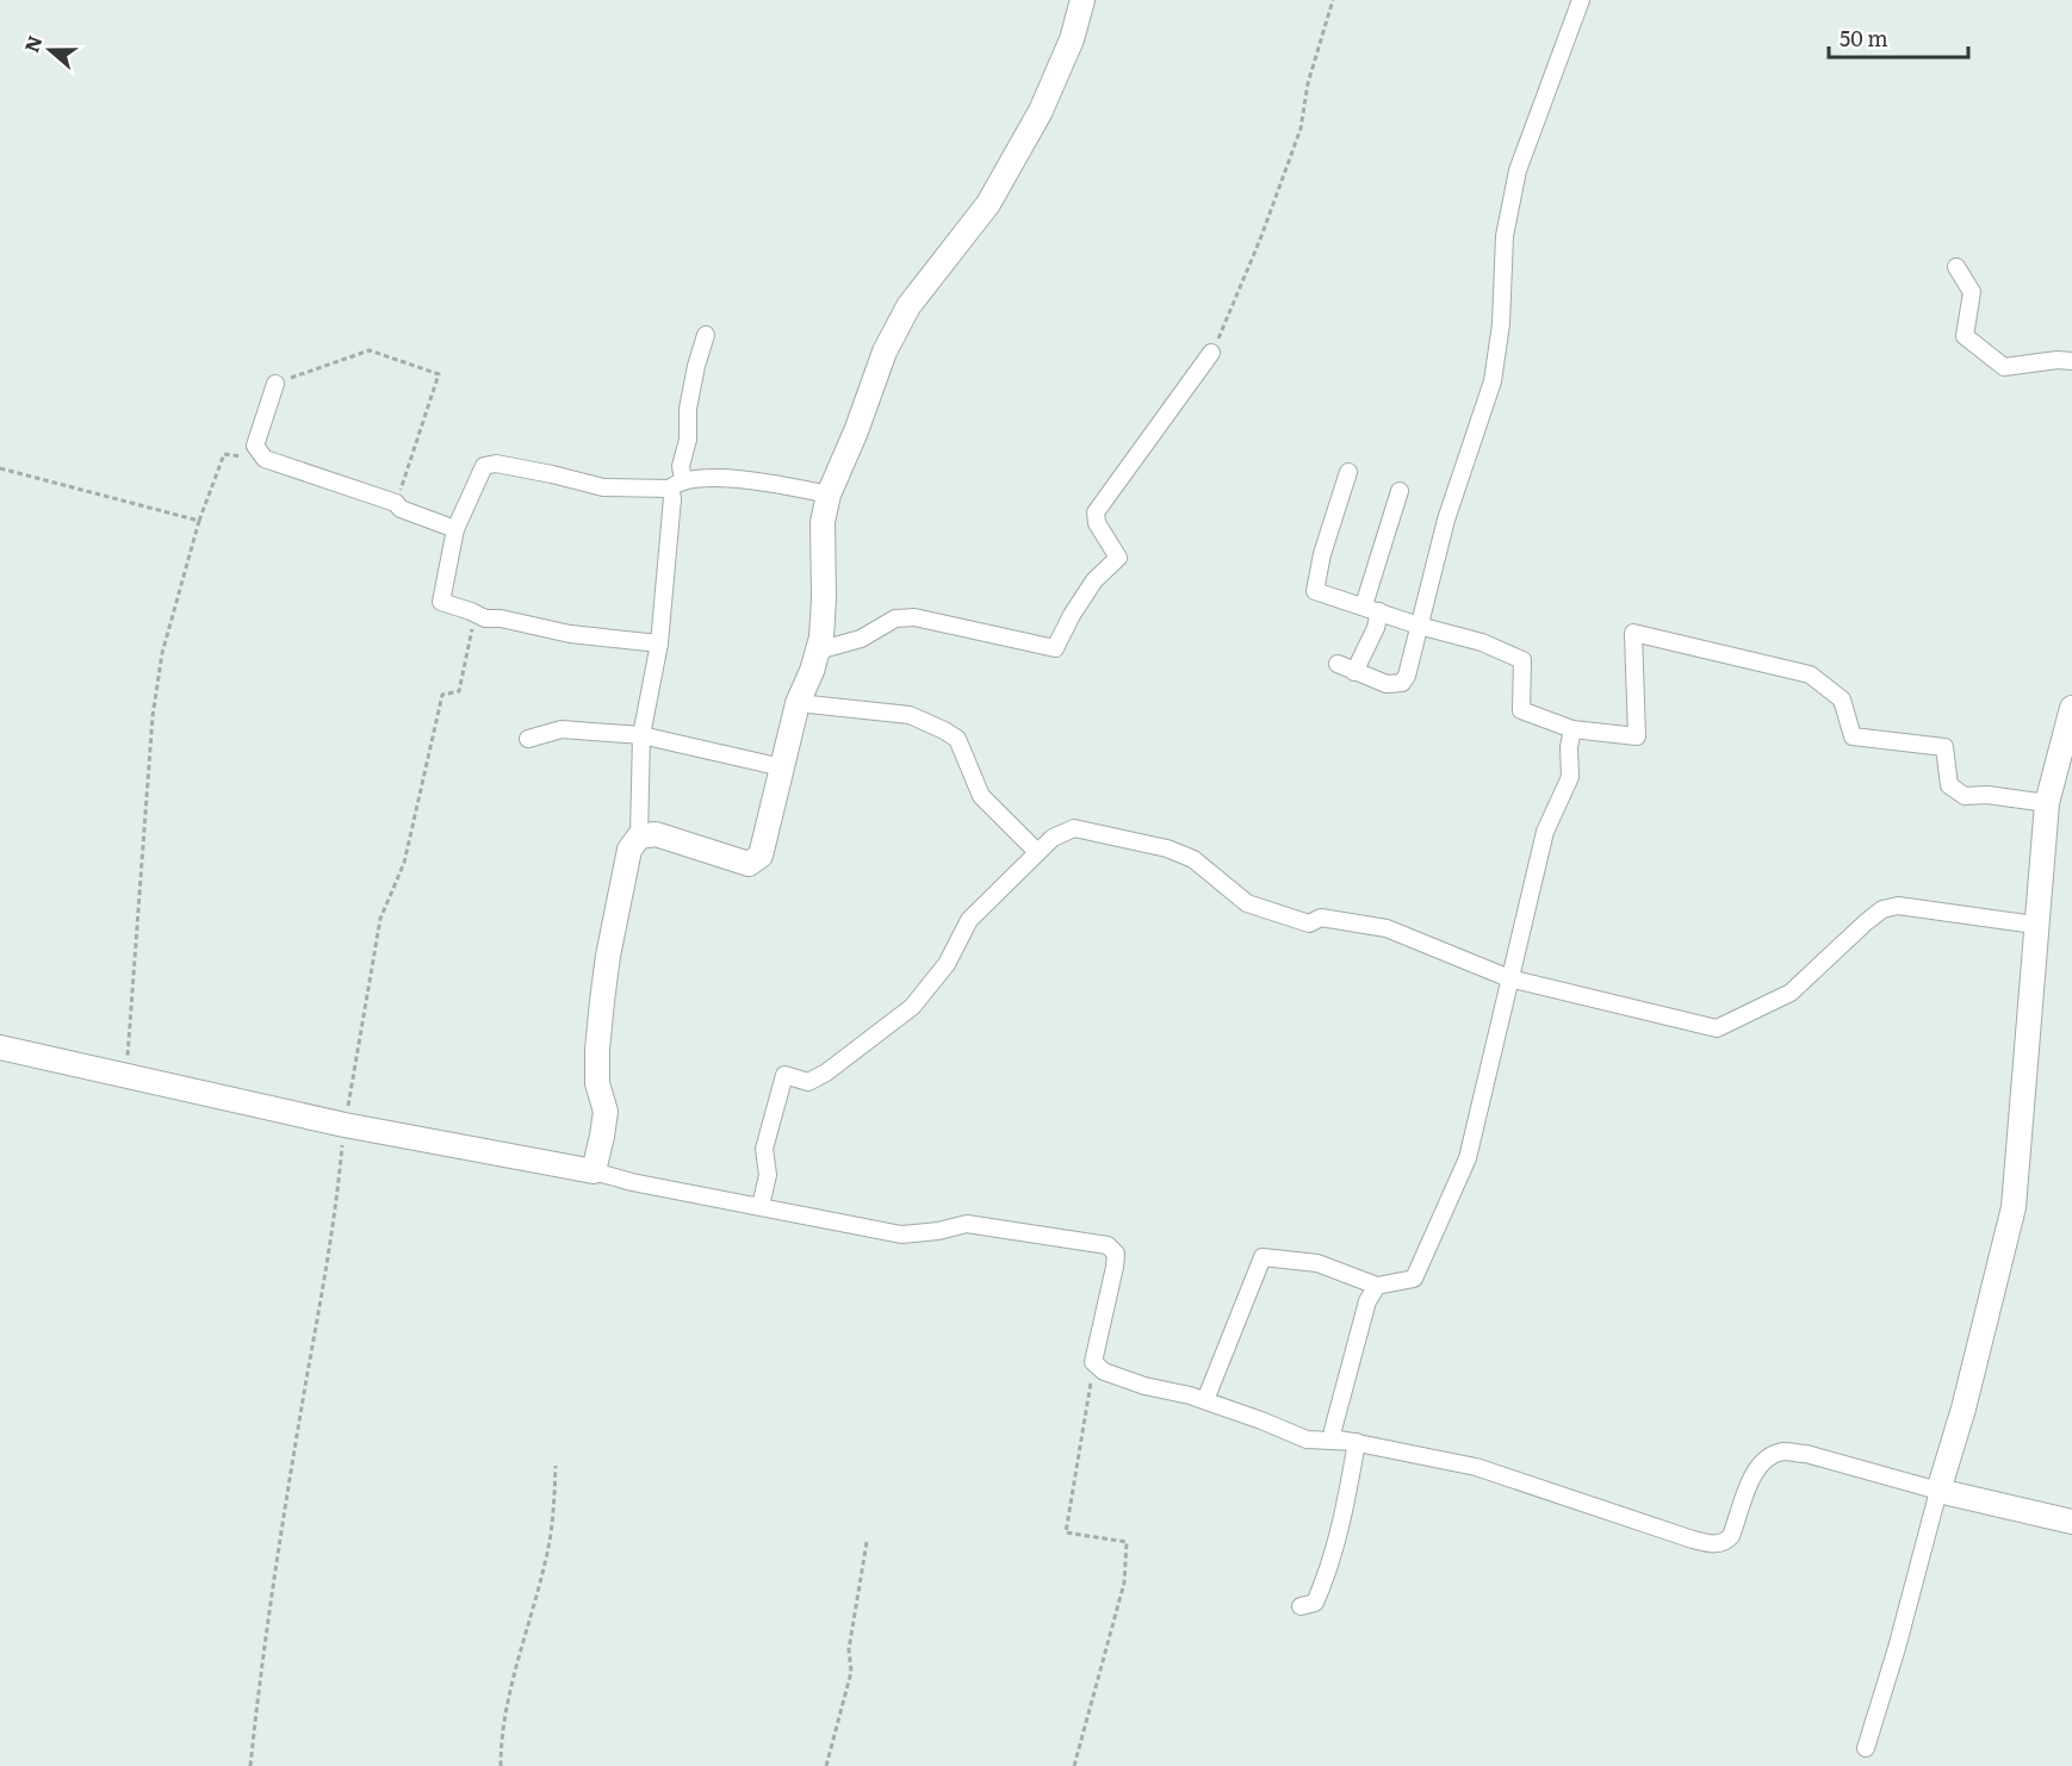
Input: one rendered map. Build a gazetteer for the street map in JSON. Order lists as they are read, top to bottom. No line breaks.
{"scale_bar":"50 m","north":"left"}
